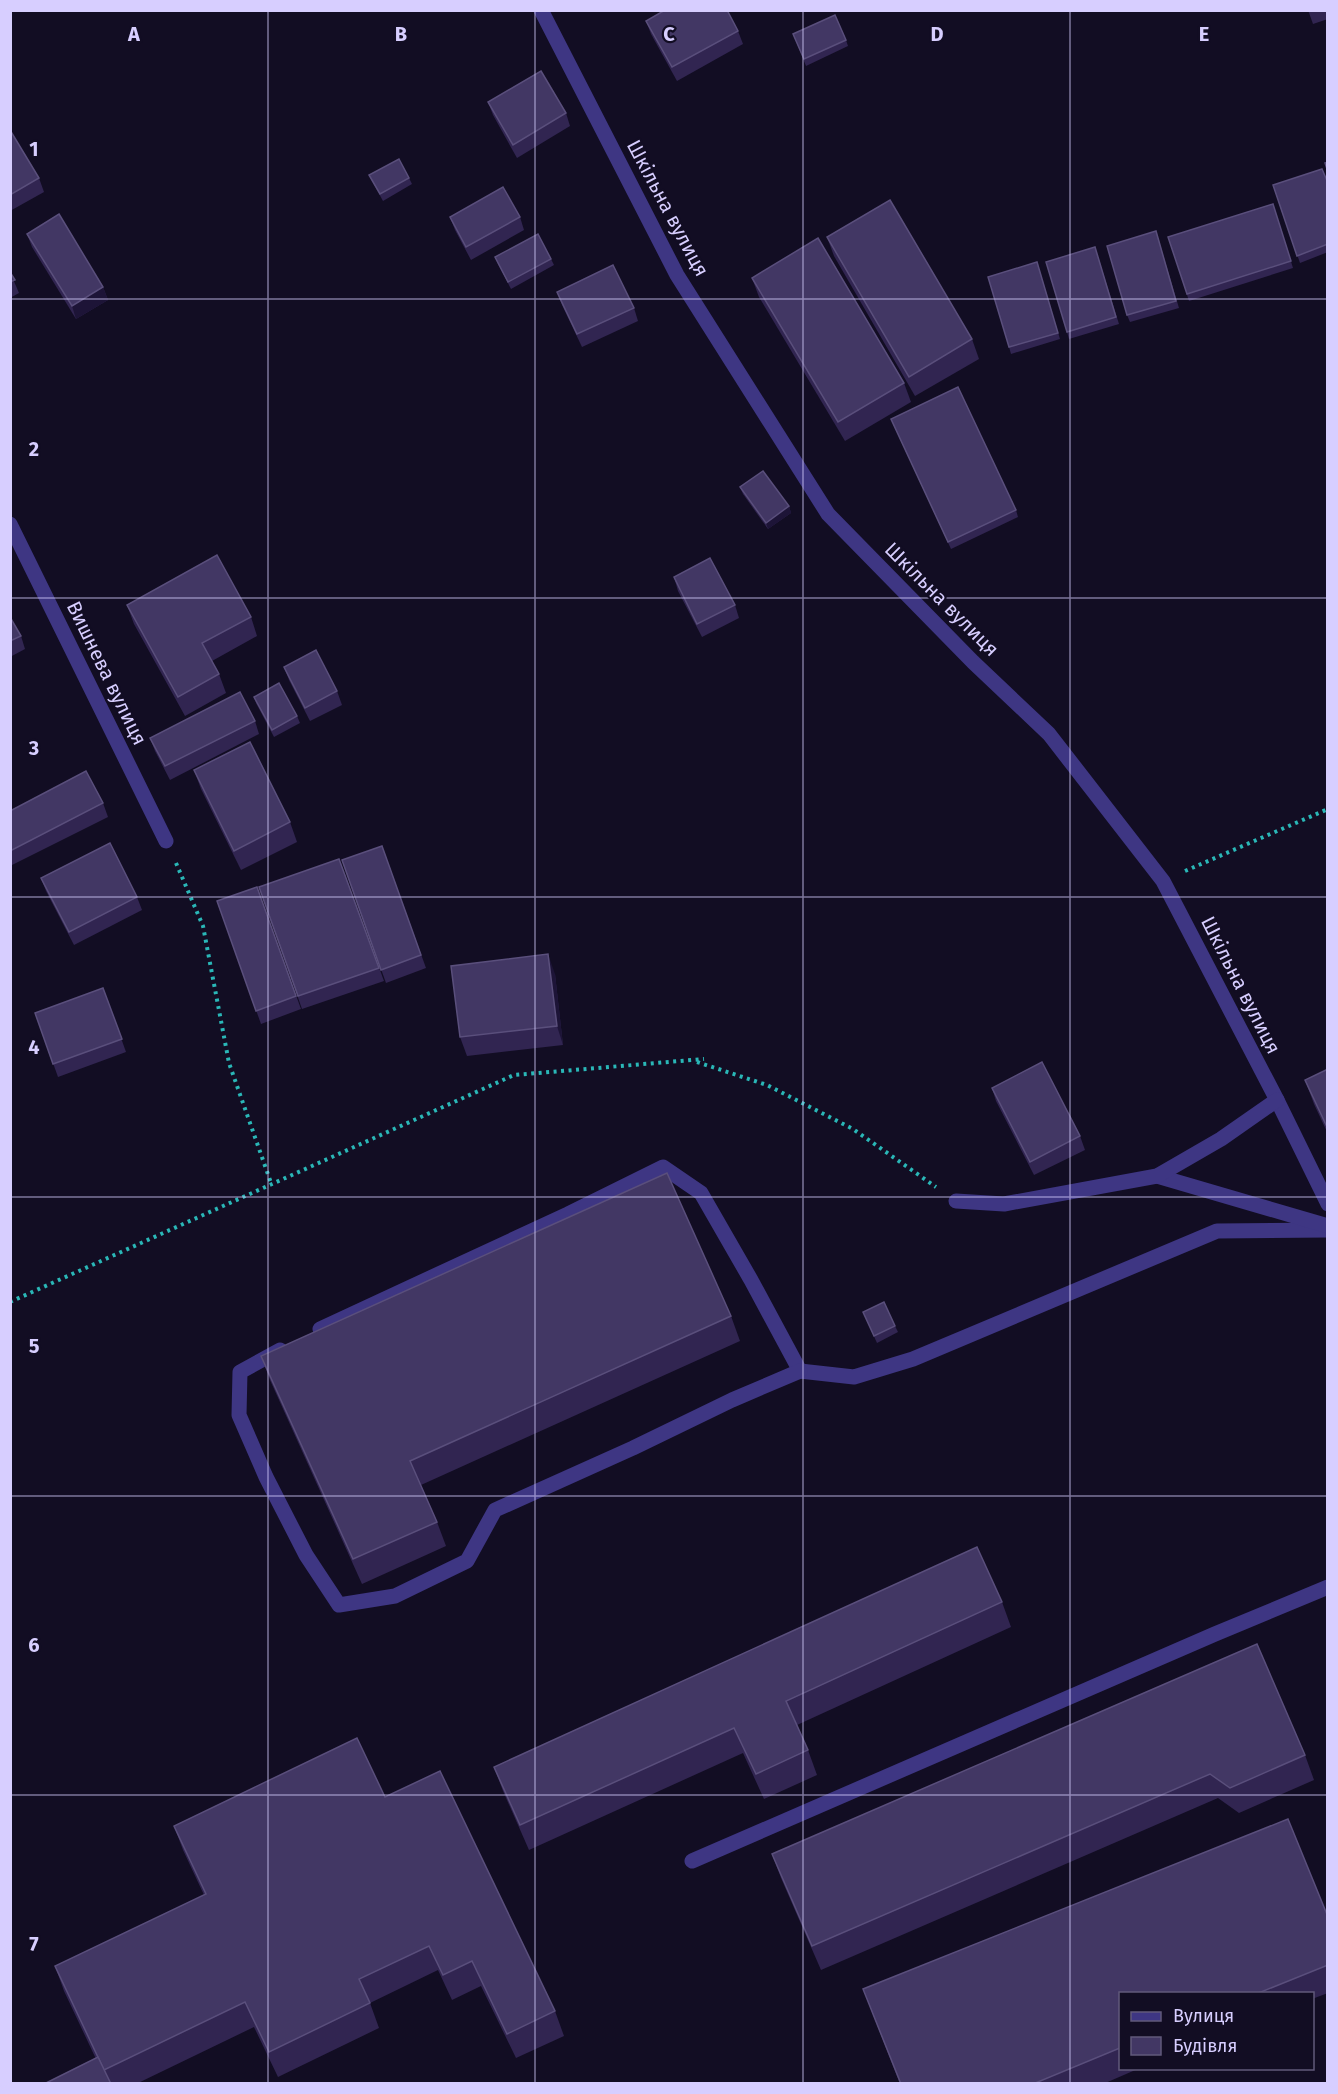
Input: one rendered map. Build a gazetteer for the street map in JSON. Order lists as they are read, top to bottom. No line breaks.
{"streets":{"street":["Шкільна вулиця","Вишнева вулиця"]},"legend":["Вулиця","Будівля"],"grid":{"columns":["A","B","C","D","E"],"rows":["1","2","3","4","5","6","7"]}}
